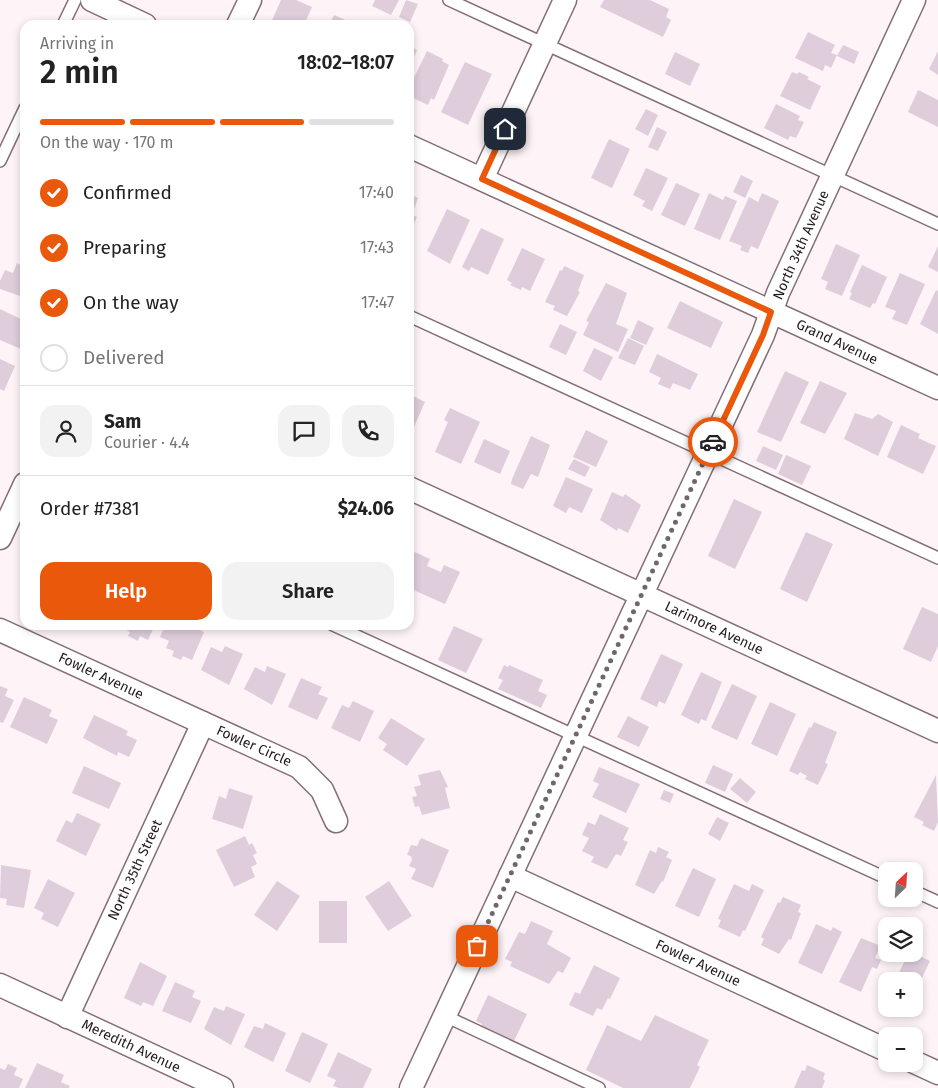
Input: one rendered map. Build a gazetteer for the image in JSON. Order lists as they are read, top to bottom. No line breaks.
{"streets":{"street":["North 34th Avenue","Grand Avenue","Larimore Avenue","Fowler Avenue","Fowler Circle","North 35th Street","Meredith Avenue"]},"crossings":[["North 34th Avenue","Grand Avenue"],["North 34th Avenue","Larimore Avenue"],["North 34th Avenue","Fowler Avenue"],["Fowler Avenue","Fowler Circle"],["Fowler Avenue","North 35th Street"],["Fowler Circle","North 35th Street"],["North 35th Street","Meredith Avenue"]],"north":"top right","page":{"heading":["2 min","Arriving in","18:02–18:07"],"panel":["Sam","Courier · 4.4","Order #7381","$24.06"],"bar":"On the way · 170 m","list":[["Confirmed","17:40"],["Preparing","17:43"],["On the way","17:47"],"Delivered"],"buttons":["Help","Share"],"map_buttons":["+","−"]}}
